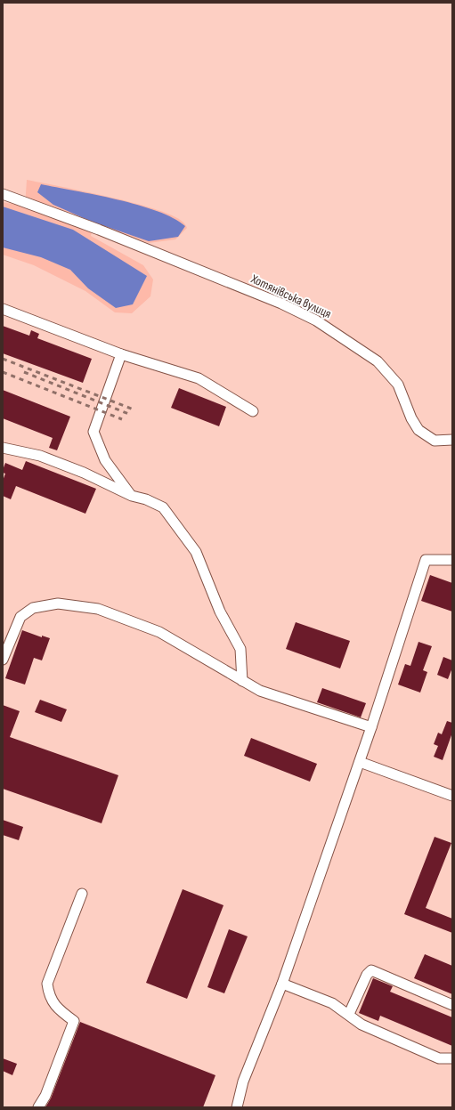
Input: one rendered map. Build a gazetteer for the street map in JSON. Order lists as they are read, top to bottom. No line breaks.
{"streets":{"lane":["Хотянівська вулиця"]}}
